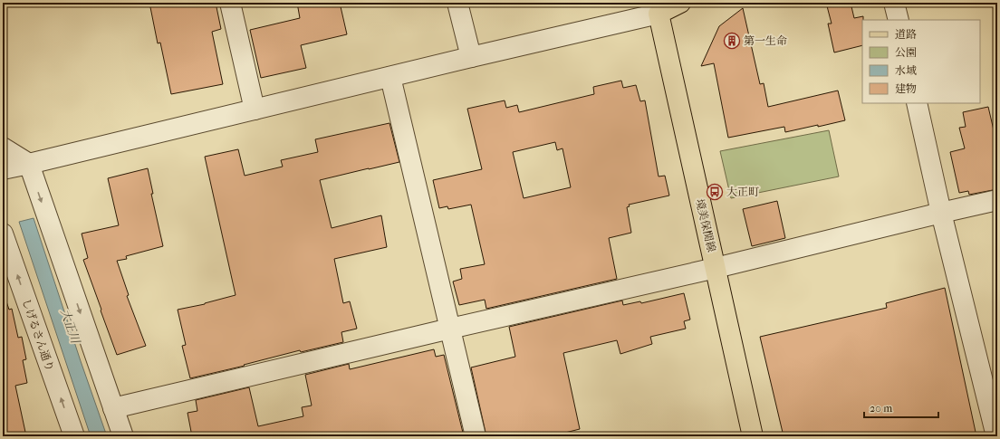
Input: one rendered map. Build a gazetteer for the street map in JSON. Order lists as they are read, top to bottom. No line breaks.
{"streets":{"main road":["境美保関線"],"street":["しげるさん通り"]},"water":["大正川"],"places":{"building":["第一生命"],"bus stop":["大正町"]},"legend":["道路","公園","水域","建物"],"scale_bar":"20 m"}
